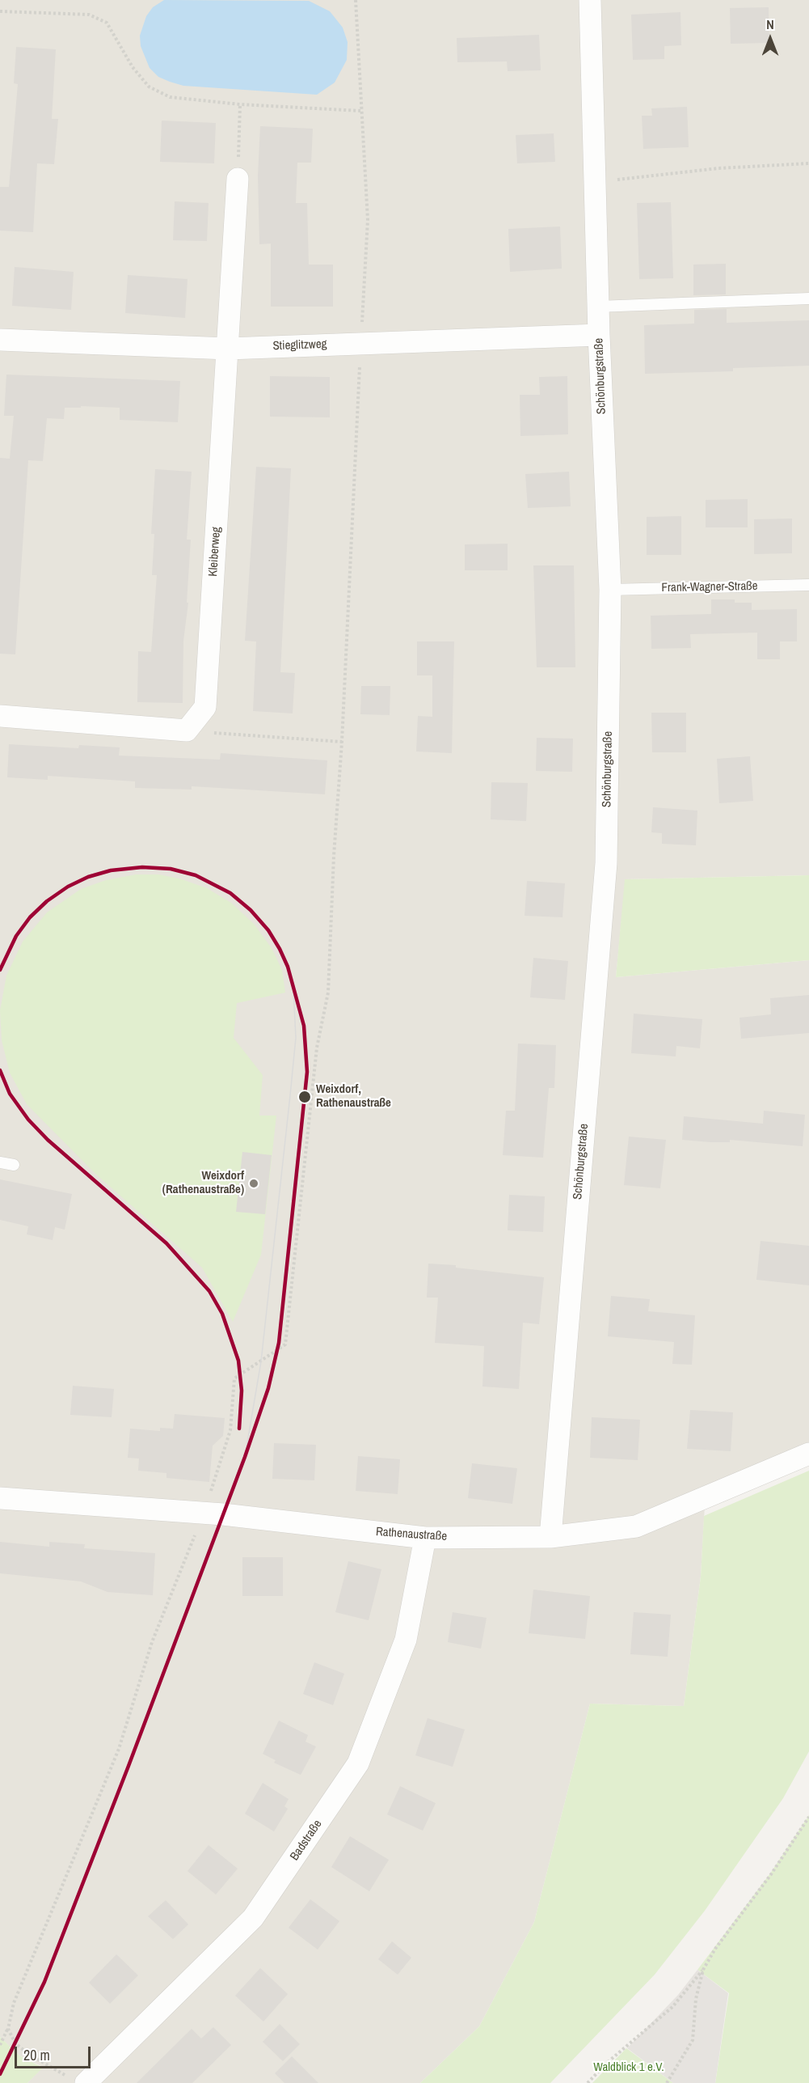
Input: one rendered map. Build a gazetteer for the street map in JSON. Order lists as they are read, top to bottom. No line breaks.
{"streets":{"street":["Stieglitzweg","Schönburgstraße","Kleiberweg","Rathenaustraße","Badstraße"],"lane":["Frank-Wagner-Straße"]},"crossings":[["Stieglitzweg","Schönburgstraße"],["Stieglitzweg","Kleiberweg"],["Schönburgstraße","Frank-Wagner-Straße"],["Schönburgstraße","Rathenaustraße"],["Rathenaustraße","Badstraße"]],"parks":["Waldblick 1 e.V."],"places":["Weixdorf, Rathenaustraße","Weixdorf (Rathenaustraße)"],"scale_bar":"20 m","north":"top"}
